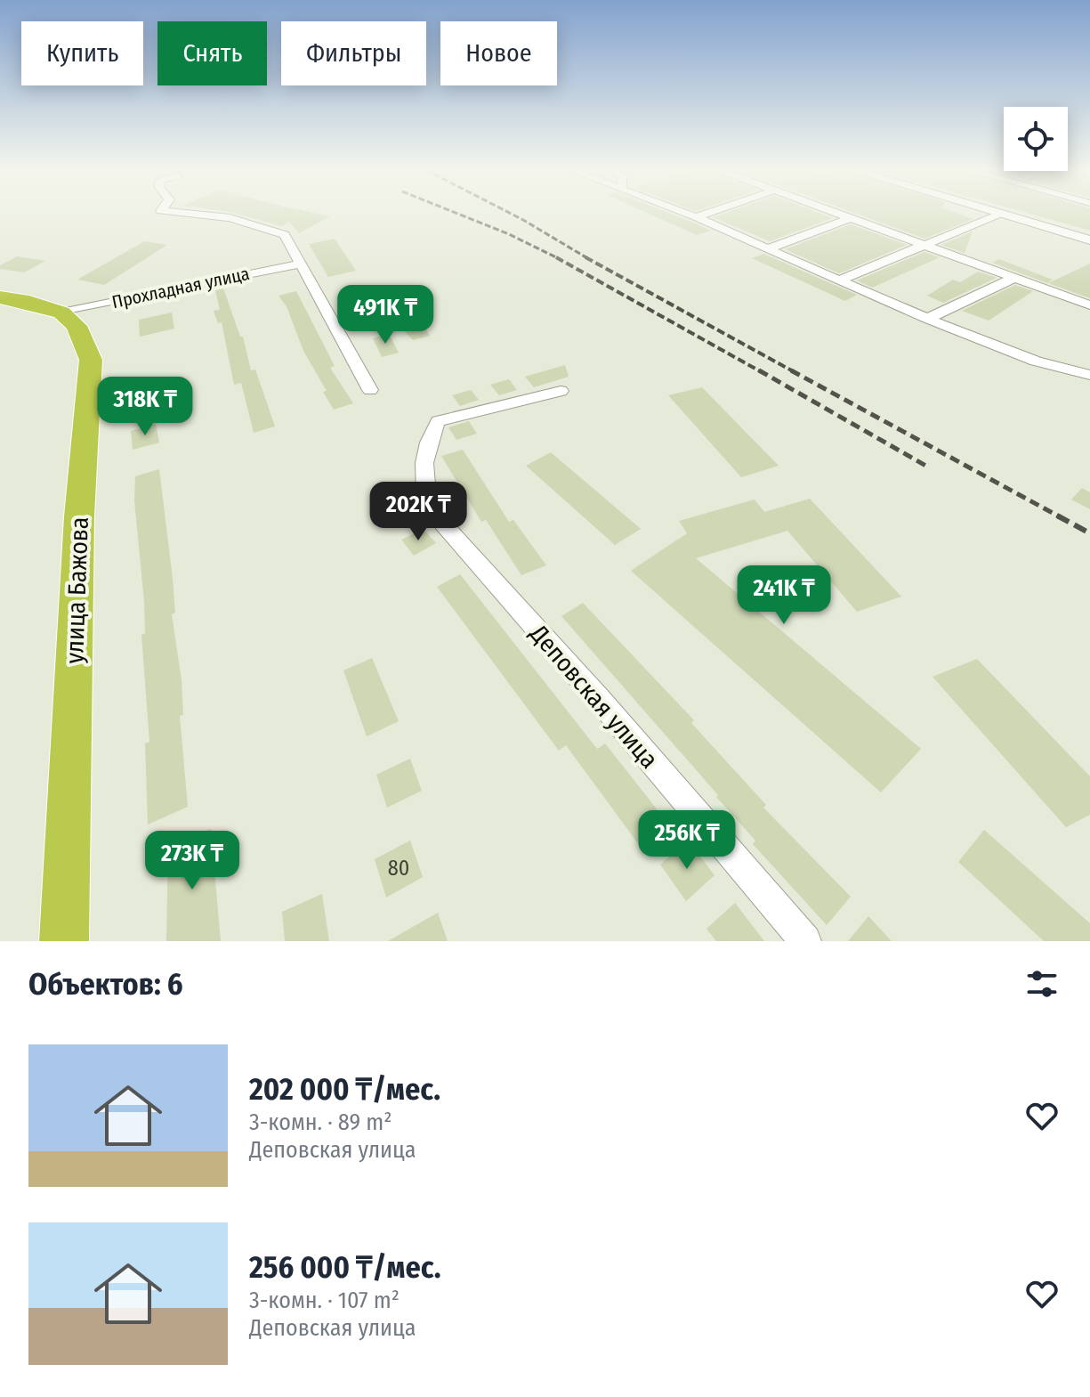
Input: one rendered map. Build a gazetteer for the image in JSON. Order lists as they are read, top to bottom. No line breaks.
{"streets":{"highway":["улица Бажова"],"street":["Прохладная улица","Деповская улица"]},"crossings":[["Прохладная улица","улица Бажова"]],"house_numbers":["80"],"page":{"chip":["Купить","Снять","Фильтры","Новое"],"price":["491K ₸","318K ₸","202K ₸","241K ₸","256K ₸","273K ₸"],"heading":"Объектов: 6","list":[{"name":"202 000 ₸/мес.","note":"3-комн. · 89 m² · Деповская улица"},{"name":"256 000 ₸/мес.","note":"3-комн. · 107 m² · Деповская улица"}]}}
